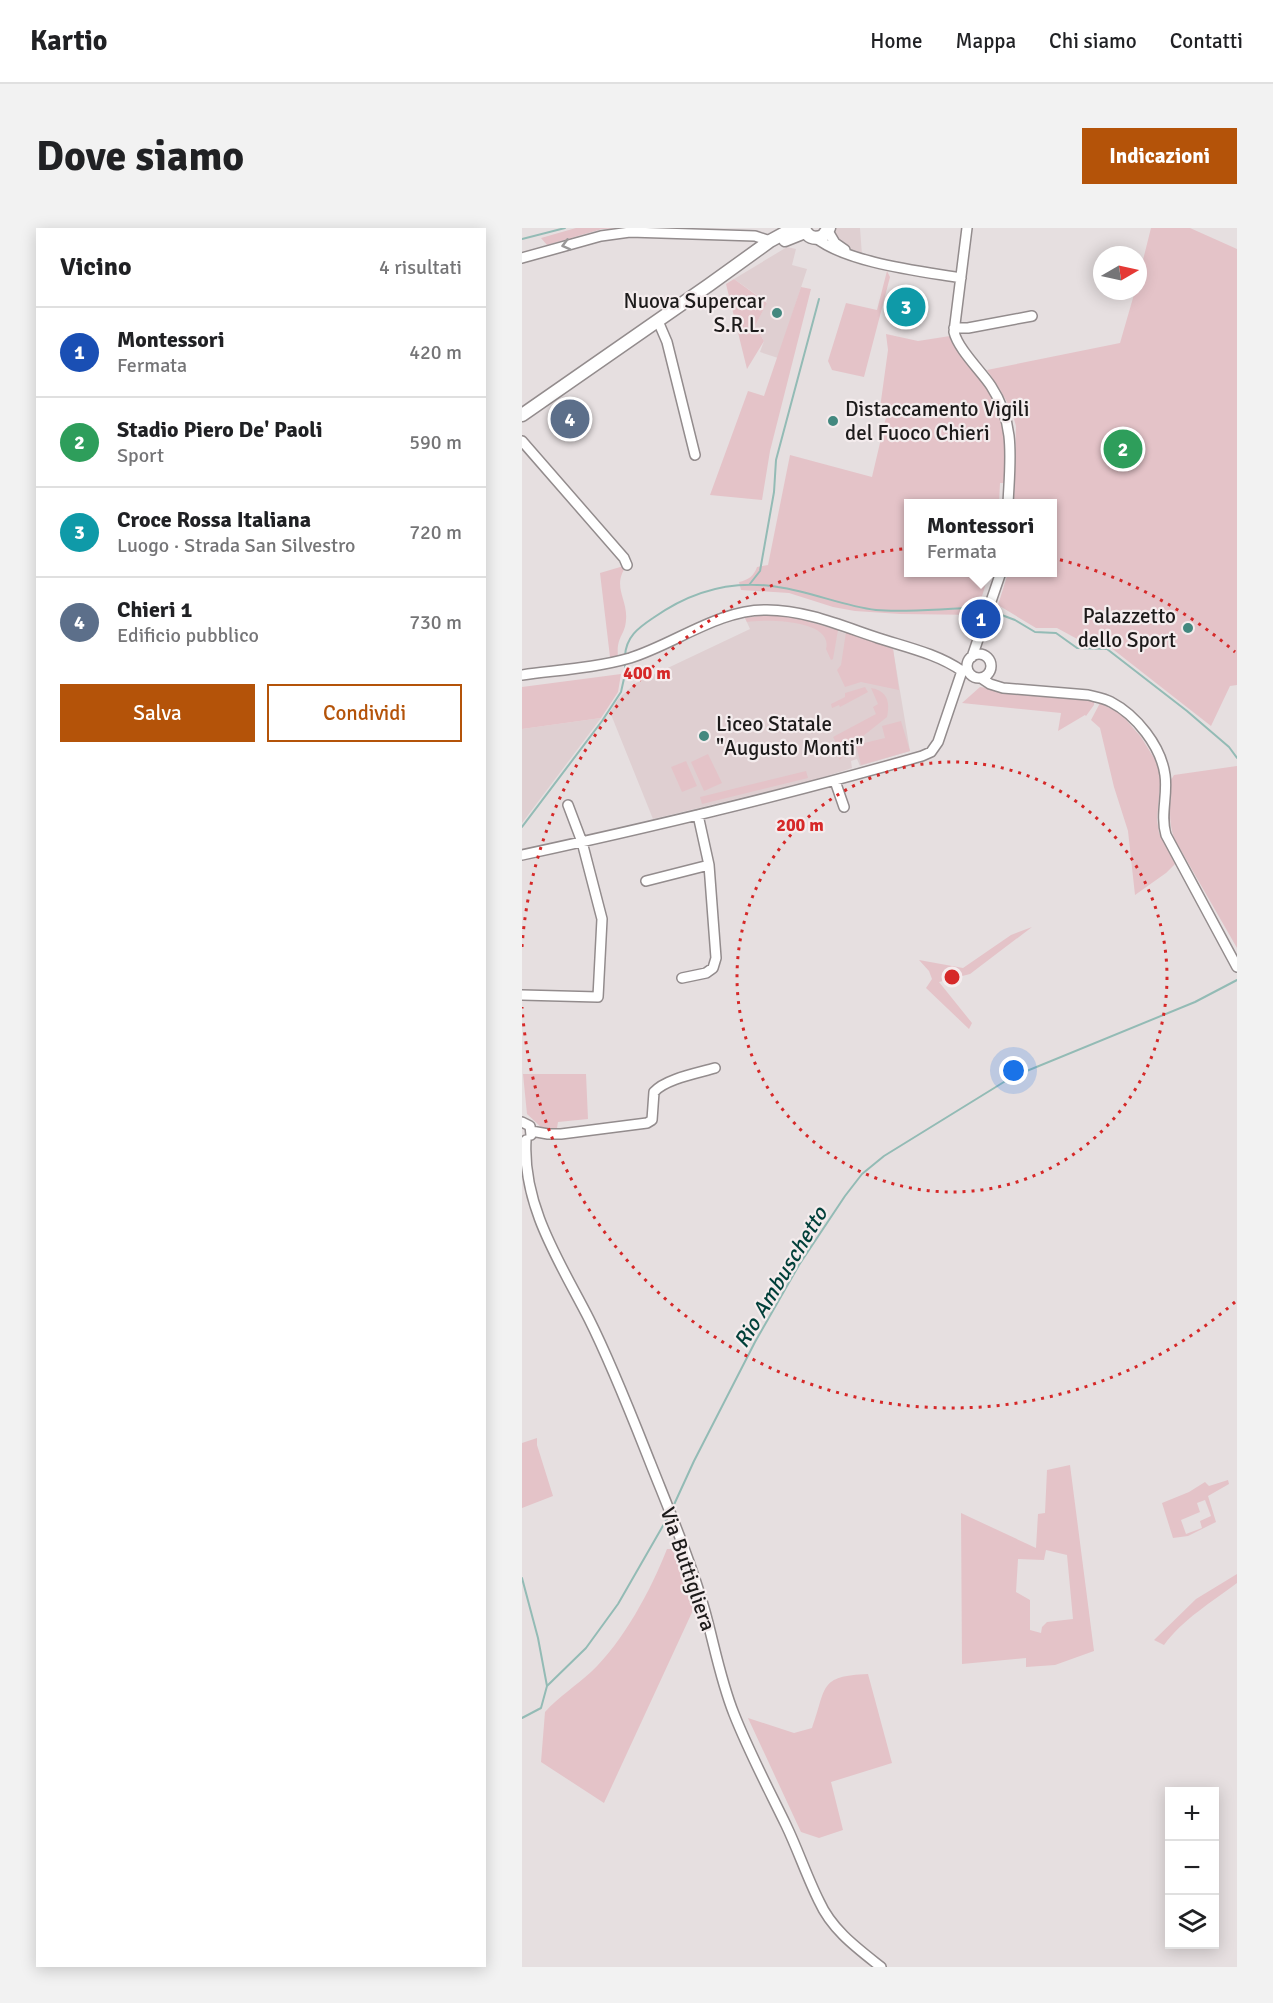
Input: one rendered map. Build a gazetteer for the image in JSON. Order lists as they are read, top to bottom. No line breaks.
{"streets":{"street":["Via Buttigliera"]},"water":["Rio Ambuschetto"],"places":["Nuova Supercar S.R.L.","Distaccamento Vigili del Fuoco Chieri","Palazzetto dello Sport","Liceo Statale \"Augusto Monti\""],"north":"right","page":{"header":"Kartio","nav":["Home","Mappa","Chi siamo","Contatti"],"buttons":["Indicazioni",["Salva","Condividi"]],"title":"Dove siamo","heading":["Vicino","4 risultati"],"pins":["3","4","2","1"],"list":[{"mark":"1","name":"Montessori","note":"Fermata","value":"420 m"},{"mark":"2","name":"Stadio Piero De' Paoli","note":"Sport","value":"590 m"},{"mark":"3","name":"Croce Rossa Italiana","note":"Luogo · Strada San Silvestro","value":"720 m"},{"mark":"4","name":"Chieri 1","note":"Edificio pubblico","value":"730 m"}],"popup":["Montessori","Fermata"],"map_buttons":["+","−"]},"rings":["400 m","200 m"]}
